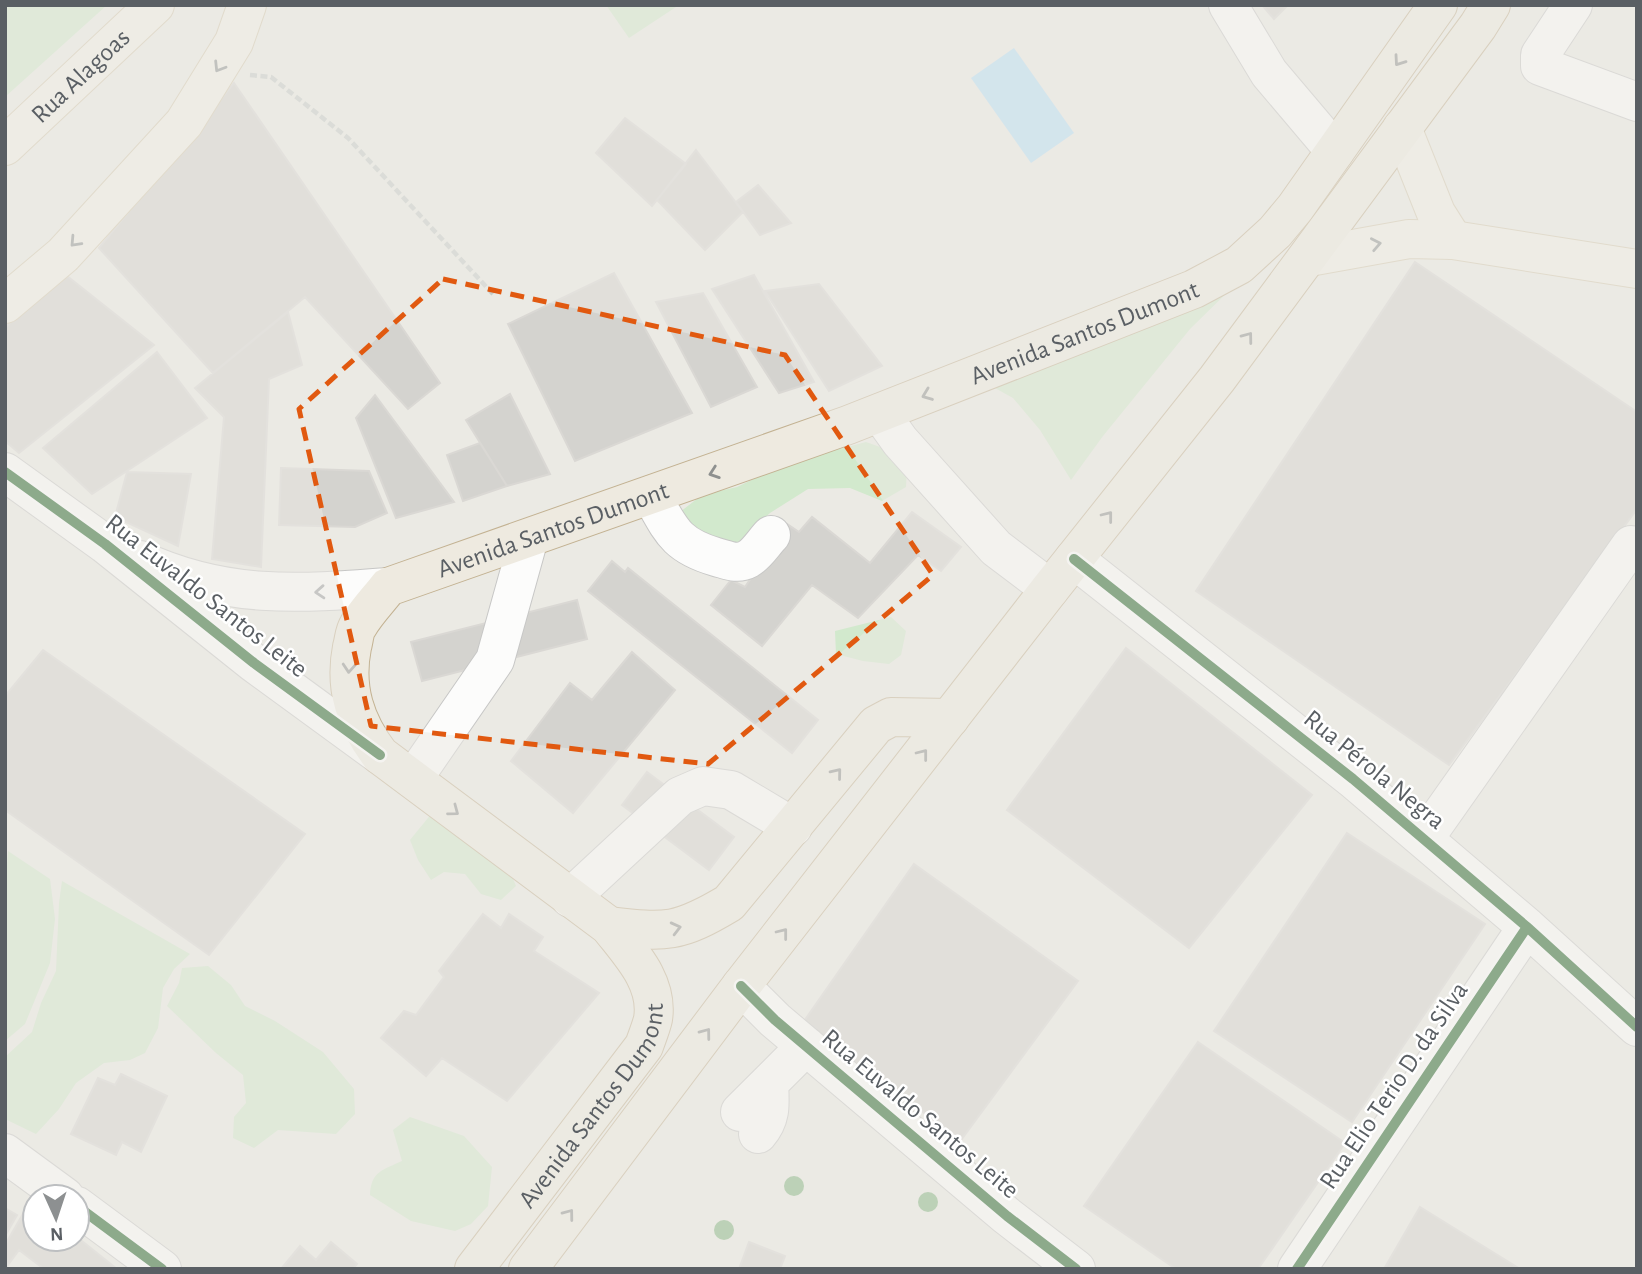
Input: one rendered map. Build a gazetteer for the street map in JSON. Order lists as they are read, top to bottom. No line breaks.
{"streets":{"highway":["Avenida Santos Dumont"],"main road":["Rua Alagoas"],"street":["Rua Euvaldo Santos Leite","Rua Pérola Negra","Rua Elio Terio D. da Silva"]},"crossings":[["Avenida Santos Dumont","Rua Euvaldo Santos Leite"],["Avenida Santos Dumont","Rua Pérola Negra"],["Rua Pérola Negra","Rua Elio Terio D. da Silva"]],"north":"bottom"}
